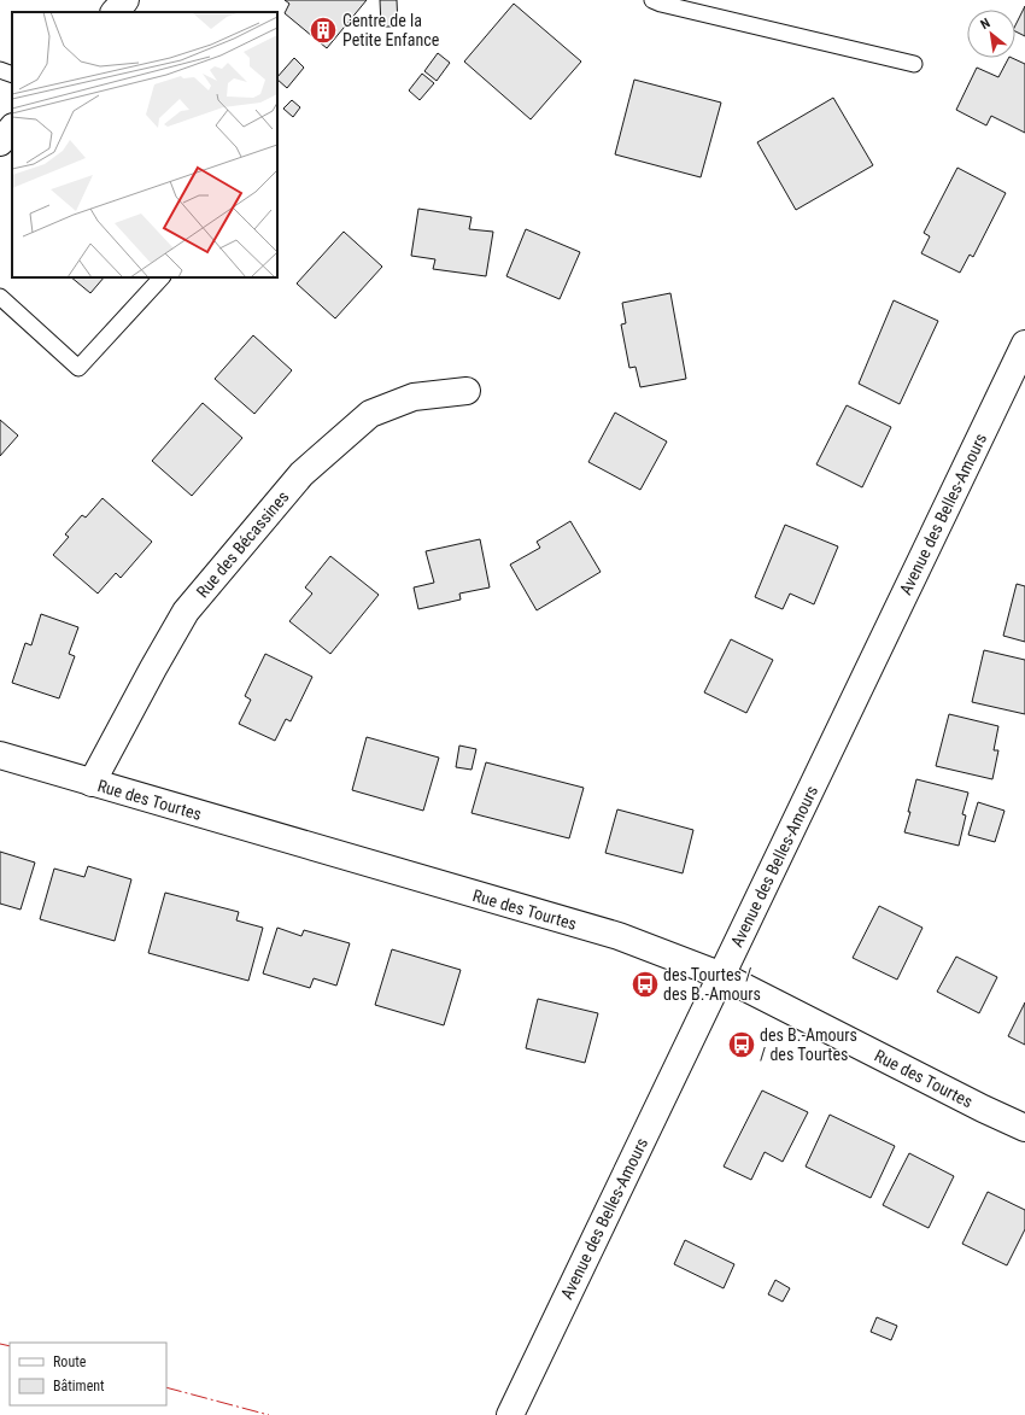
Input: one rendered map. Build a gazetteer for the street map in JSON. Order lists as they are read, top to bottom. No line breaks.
{"streets":{"street":["Avenue des Belles-Amours","Rue des Bécassines","Rue des Tourtes"]},"crossings":[["Avenue des Belles-Amours","Rue des Tourtes"],["Rue des Bécassines","Rue des Tourtes"]],"places":{"building":["Centre de la Petite Enfance"],"bus stop":["des Tourtes / des B.-Amours","des B.-Amours / des Tourtes"]},"legend":["Route","Bâtiment"],"north":"top left"}
